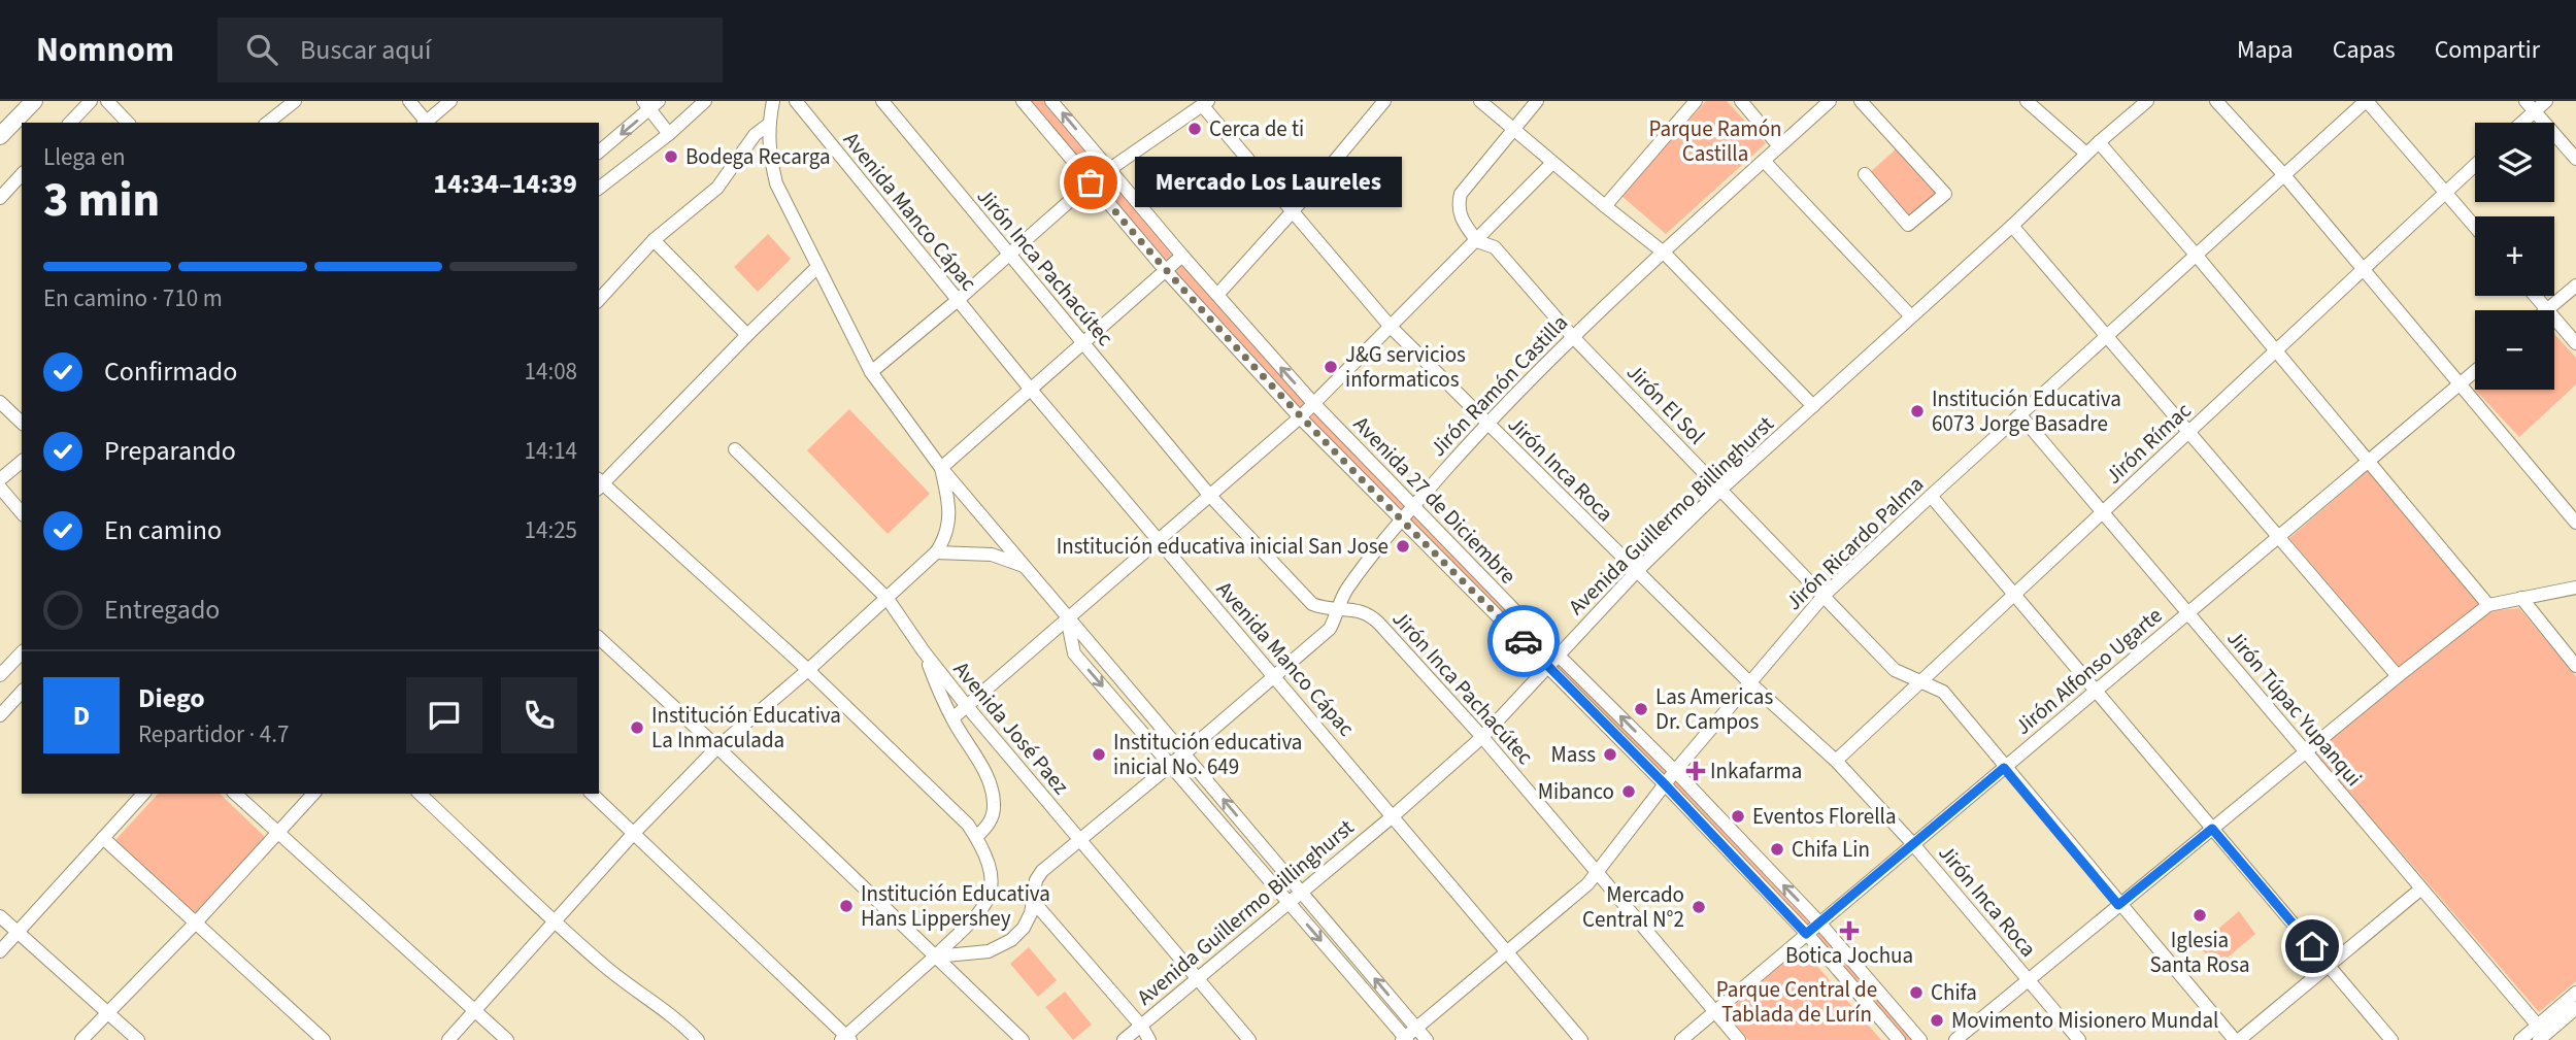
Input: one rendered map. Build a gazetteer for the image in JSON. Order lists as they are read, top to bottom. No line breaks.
{"streets":{"street":["Avenida Manco Cápac","Jirón Inca Pachacútec","Jirón Ramón Castilla","Jirón El Sol","Jirón Rímac","Jirón Inca Roca","Avenida 27 de Diciembre","Avenida Guillermo Billinghurst","Jirón Ricardo Palma","Jirón Alfonso Ugarte","Jirón Túpac Yupanqui","Avenida José Paez"]},"crossings":[["Avenida Manco Cápac","Jirón Ramón Castilla"],["Avenida Manco Cápac","Avenida Guillermo Billinghurst"],["Avenida Manco Cápac","Jirón Ricardo Palma"],["Jirón Inca Pachacútec","Jirón Ramón Castilla"],["Jirón Inca Pachacútec","Avenida Guillermo Billinghurst"],["Jirón Inca Pachacútec","Jirón Ricardo Palma"],["Jirón Inca Pachacútec","Jirón Alfonso Ugarte"],["Jirón Ramón Castilla","Jirón El Sol"],["Jirón Ramón Castilla","Jirón Inca Roca"],["Jirón Ramón Castilla","Avenida 27 de Diciembre"],["Jirón Ramón Castilla","Avenida José Paez"],["Jirón El Sol","Jirón Rímac"],["Jirón El Sol","Avenida Guillermo Billinghurst"],["Jirón El Sol","Jirón Ricardo Palma"],["Jirón El Sol","Jirón Alfonso Ugarte"],["Jirón Rímac","Jirón Inca Roca"],["Jirón Rímac","Jirón Túpac Yupanqui"],["Jirón Inca Roca","Avenida Guillermo Billinghurst"],["Jirón Inca Roca","Jirón Ricardo Palma"],["Jirón Inca Roca","Jirón Alfonso Ugarte"],["Avenida 27 de Diciembre","Avenida Guillermo Billinghurst"],["Avenida 27 de Diciembre","Jirón Ricardo Palma"],["Avenida 27 de Diciembre","Jirón Alfonso Ugarte"],["Avenida Guillermo Billinghurst","Avenida José Paez"],["Jirón Ricardo Palma","Jirón Túpac Yupanqui"],["Jirón Alfonso Ugarte","Jirón Túpac Yupanqui"]],"parks":["Parque Ramón Castilla","Parque Central de Tablada de Lurín"],"places":{"other":["Cerca de ti","Bodega Recarga","Mercado Los Laureles","J&G servicios informaticos","Institución Educativa 6073 Jorge Basadre","Institución educativa inicial San Jose","Las Americas Dr. Campos","Institución Educativa La Inmaculada","Institución educativa inicial No. 649","Mass","Mibanco","Eventos Florella","Chifa Lin","Institución Educativa Hans Lippershey","Mercado Central N°2","Iglesia Santa Rosa","Chifa","Movimento Misionero Mundal"],"health":["Inkafarma","Botica Jochua"]},"page":{"header":"Nomnom","search":"Buscar aquí","nav":["Mapa","Capas","Compartir"],"map_buttons":["+","−"],"heading":["3 min","Llega en","14:34–14:39"],"panel":["Diego","Repartidor · 4.7"],"bubble":"Mercado Los Laureles","bar":"En camino · 710 m","list":[["Confirmado","14:08"],["Preparando","14:14"],["En camino","14:25"],"Entregado"],"round":"D"}}
